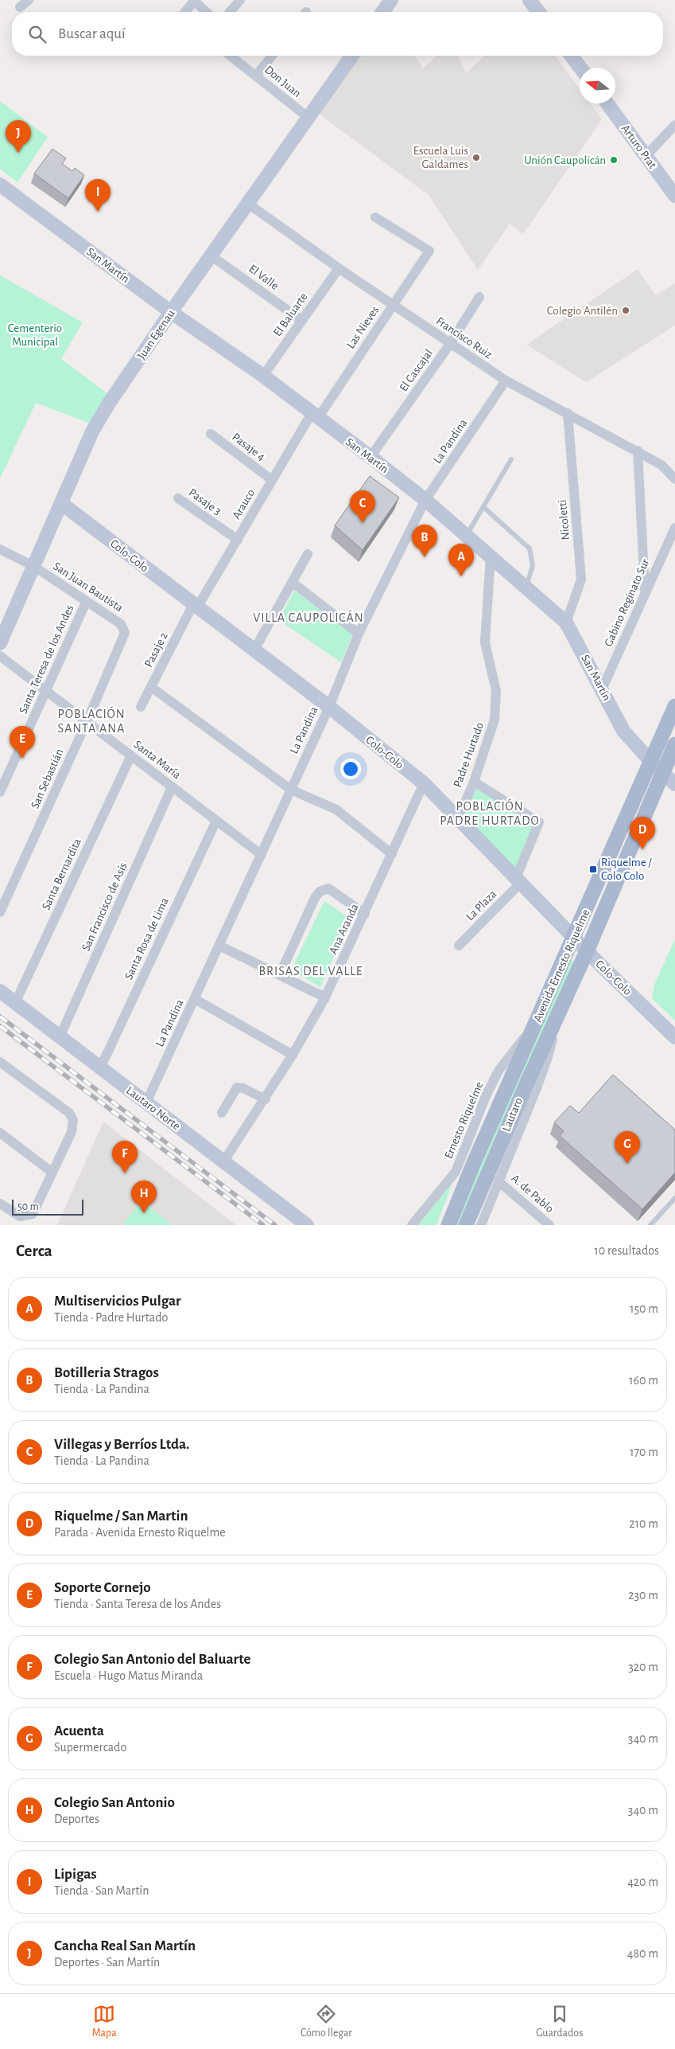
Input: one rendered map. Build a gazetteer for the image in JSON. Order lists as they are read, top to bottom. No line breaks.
{"streets":{"main road":["Arturo Prat","San Martín","Juan Egenau","Colo-Colo","Avenida Ernesto Riquelme","Lautaro Norte"],"street":["Don Juan","El Valle","El Baluarte","Las Nieves","Francisco Ruiz","El Cascajal","La Pandina","Pasaje 4","Pasaje 3","Arauco","Nicoletti","San Juan Bautista","Gabino Reginato Sur","Pasaje 2","Santa Teresa de los Andes","Padre Hurtado","Santa María","San Sebastián","Santa Bernardita","La Plaza","San Francisco de Asís","Ana Aranda","Santa Rosa de Lima","Lautaro","Ernesto Riquelme","A. de Pablo"]},"crossings":[["Don Juan","Juan Egenau"],["San Martín","El Baluarte"],["San Martín","Las Nieves"],["San Martín","Juan Egenau"],["San Martín","El Cascajal"],["San Martín","La Pandina"],["San Martín","Arauco"],["San Martín","Nicoletti"],["San Martín","Gabino Reginato Sur"],["San Martín","Padre Hurtado"],["San Martín","Avenida Ernesto Riquelme"],["El Valle","El Baluarte"],["El Valle","Juan Egenau"],["El Baluarte","Francisco Ruiz"],["Las Nieves","Francisco Ruiz"],["Las Nieves","Arauco"],["Juan Egenau","Francisco Ruiz"],["Juan Egenau","Colo-Colo"],["Juan Egenau","San Juan Bautista"],["Francisco Ruiz","El Cascajal"],["Francisco Ruiz","La Pandina"],["Francisco Ruiz","Nicoletti"],["La Pandina","Colo-Colo"],["La Pandina","Santa María"],["La Pandina","Lautaro Norte"],["Pasaje 4","Arauco"],["Pasaje 3","Arauco"],["Arauco","Colo-Colo"],["Arauco","Pasaje 2"],["Colo-Colo","Pasaje 2"],["Colo-Colo","Padre Hurtado"],["Colo-Colo","La Plaza"],["Colo-Colo","Ana Aranda"],["Colo-Colo","Avenida Ernesto Riquelme"],["San Juan Bautista","Santa Teresa de los Andes"],["San Juan Bautista","San Sebastián"],["Santa Teresa de los Andes","Santa María"],["Padre Hurtado","La Plaza"],["Santa María","San Sebastián"],["Santa María","Santa Bernardita"],["Santa María","San Francisco de Asís"],["Santa María","Santa Rosa de Lima"],["Santa Bernardita","Lautaro Norte"],["San Francisco de Asís","Lautaro Norte"],["Ana Aranda","Lautaro Norte"],["Santa Rosa de Lima","Lautaro Norte"],["Avenida Ernesto Riquelme","Lautaro"],["Avenida Ernesto Riquelme","Ernesto Riquelme"],["Lautaro","A. de Pablo"]],"districts":["VILLA CAUPOLICÁN","POBLACIÓN SANTA ANA","POBLACIÓN PADRE HURTADO","BRISAS DEL VALLE"],"parks":["Cementerio Municipal"],"places":{"other":["Escuela Luis Galdames","Unión Caupolicán","Colegio Antilén"],"transit":["Riquelme / Colo Colo"]},"scale_bar":"50 m","north":"left","page":{"search":"Buscar aquí","pins":["J","I","C","B","A","E","D","G","F","H"],"scale":"50 m","heading":["Cerca","10 resultados"],"list":[{"mark":"A","name":"Multiservicios Pulgar","note":"Tienda · Padre Hurtado","value":"150 m"},{"mark":"B","name":"Botilleria Stragos","note":"Tienda · La Pandina","value":"160 m"},{"mark":"C","name":"Villegas y Berríos Ltda.","note":"Tienda · La Pandina","value":"170 m"},{"mark":"D","name":"Riquelme / San Martin","note":"Parada · Avenida Ernesto Riquelme","value":"210 m"},{"mark":"E","name":"Soporte Cornejo","note":"Tienda · Santa Teresa de los Andes","value":"230 m"},{"mark":"F","name":"Colegio San Antonio del Baluarte","note":"Escuela · Hugo Matus Miranda","value":"320 m"},{"mark":"G","name":"Acuenta","note":"Supermercado","value":"340 m"},{"mark":"H","name":"Colegio San Antonio","note":"Deportes","value":"340 m"},{"mark":"I","name":"Lipigas","note":"Tienda · San Martín","value":"420 m"},{"mark":"J","name":"Cancha Real San Martín","note":"Deportes · San Martín","value":"480 m"}],"nav":["Mapa","Cómo llegar","Guardados"]}}
